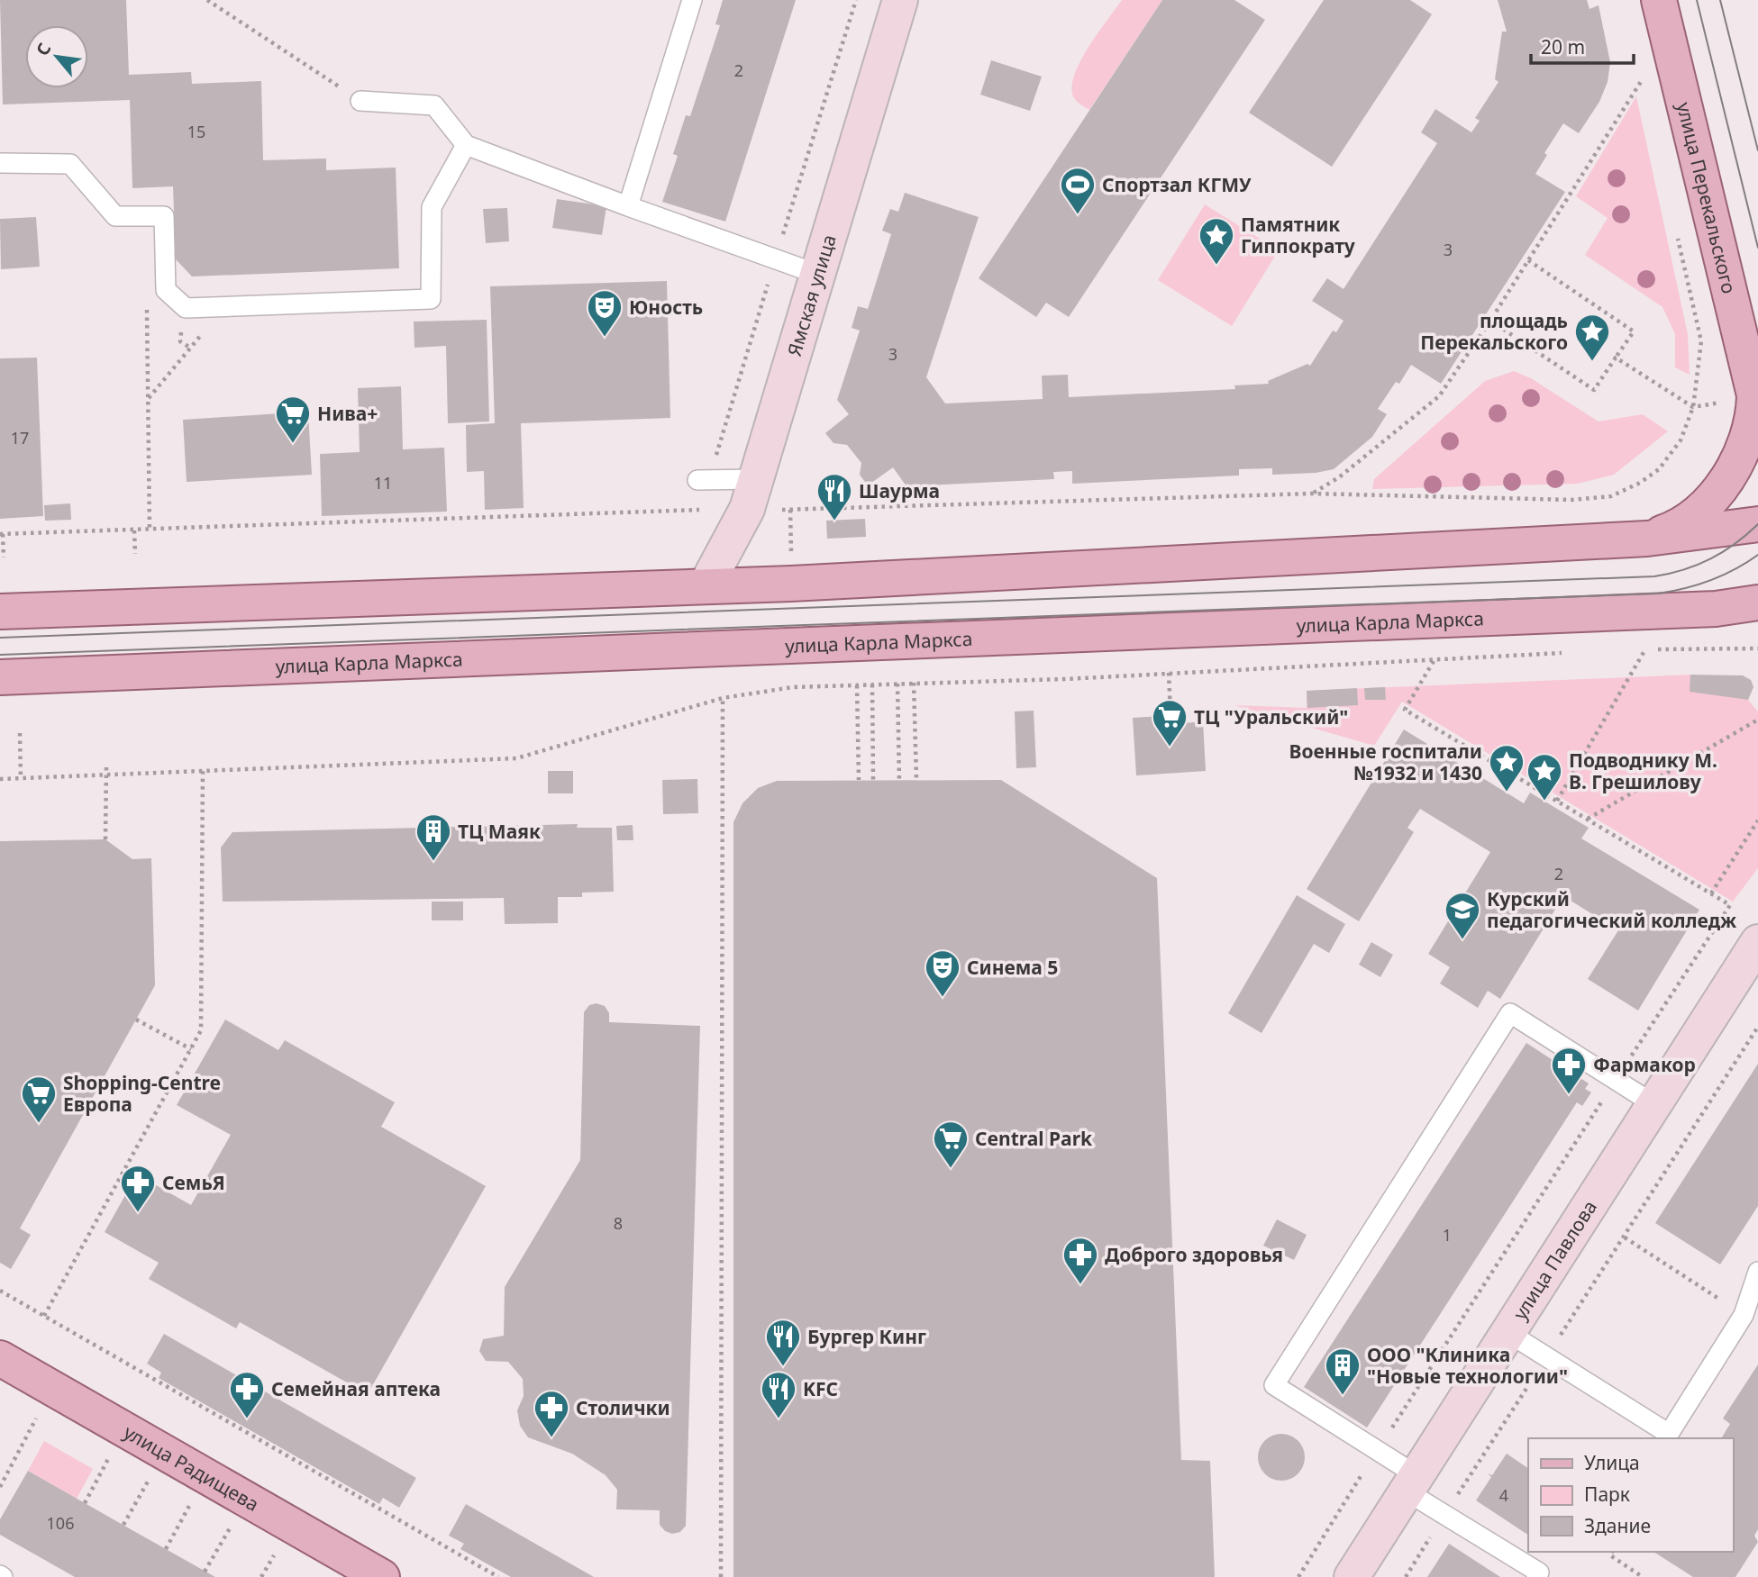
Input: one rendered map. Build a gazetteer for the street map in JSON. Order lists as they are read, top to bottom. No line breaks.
{"streets":{"main road":["улица Перекальского","Ямская улица","улица Карла Маркса","улица Павлова","улица Радищева"]},"places":{"sports":["Спортзал КГМУ"],"place":["Памятник Гиппократу","площадь Перекальского","Военные госпитали №1932 и 1430","Подводнику М. В. Грешилову"],"theatre":["Юность","Синема 5"],"supermarket":["Нива+","ТЦ \"Уральский\"","Shopping-Centre Европа","Central Park"],"restaurant":["Шаурма","Бургер Кинг","KFC"],"building":["ТЦ Маяк","ООО \"Клиника \"Новые технологии\""],"school or university":["Курский педагогический колледж"],"pharmacy":["Фармакор","СемьЯ","Доброго здоровья","Семейная аптека","Столички"]},"house_numbers":["2","15","3","3","17","11","2","8","1","4","106"],"legend":["Улица","Парк","Здание"],"scale_bar":"20 m","north":"top left"}
